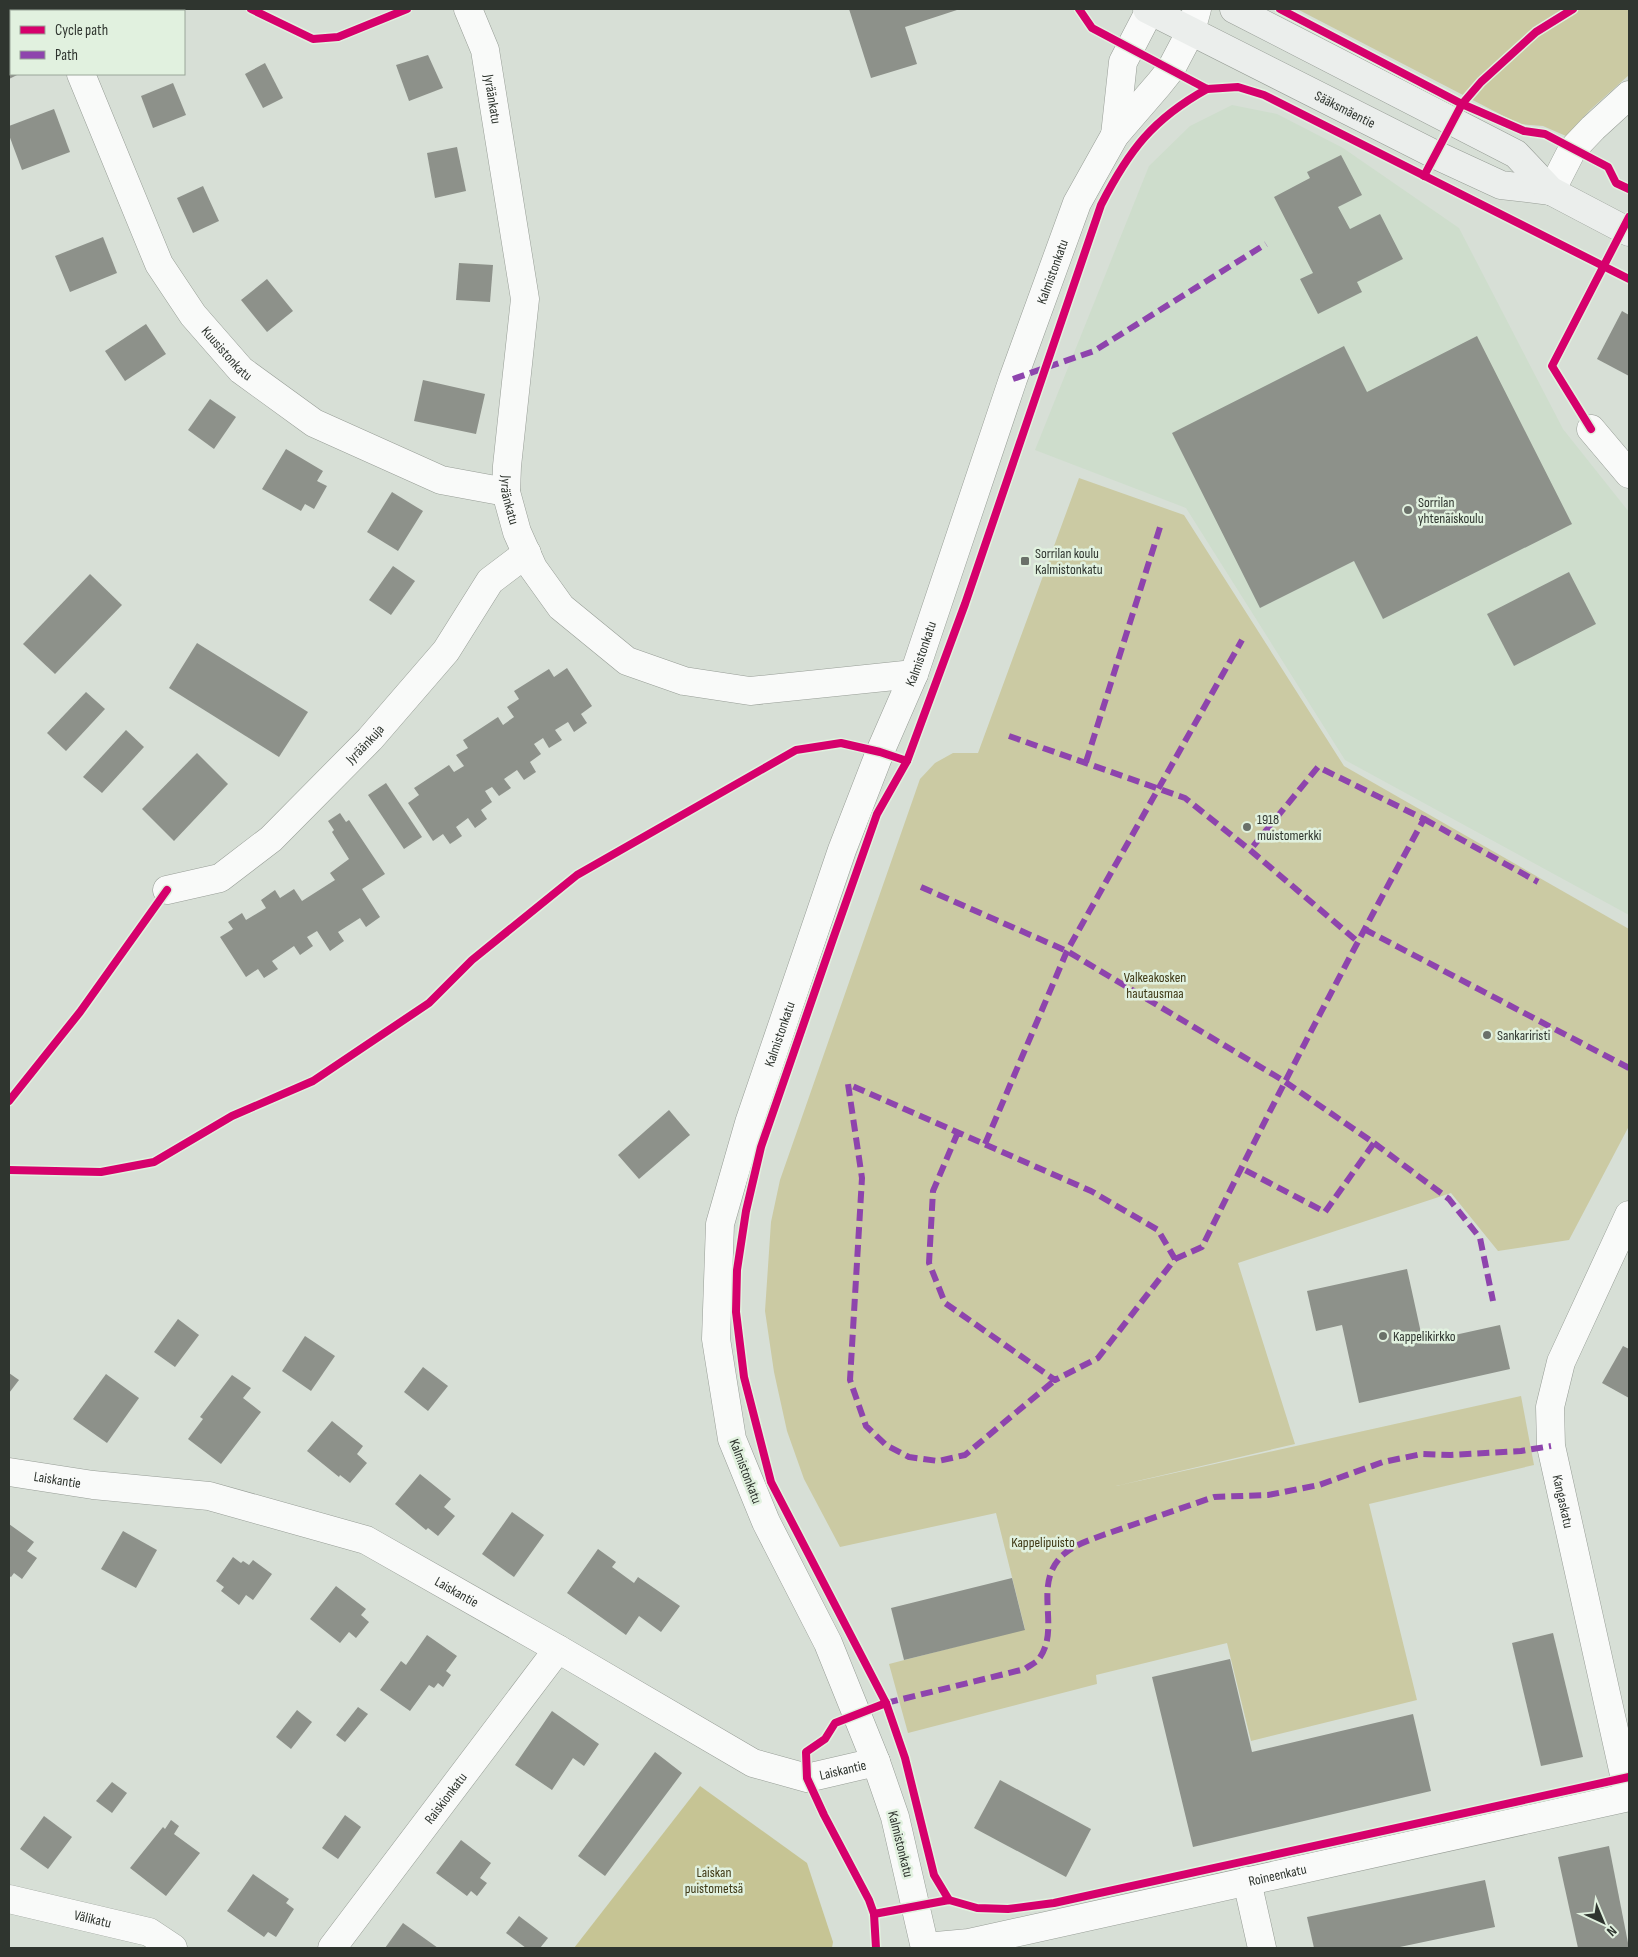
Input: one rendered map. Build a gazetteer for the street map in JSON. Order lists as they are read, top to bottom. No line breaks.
{"streets":{"main road":["Sääksmäentie"],"street":["Jyräänkatu","Kalmistonkatu","Kuusistonkatu","Jyräänkuja","Laiskantie","Kangaskatu","Raiskionkatu","Roineenkatu","Välikatu"]},"crossings":[["Jyräänkatu","Kalmistonkatu"],["Jyräänkatu","Kuusistonkatu"],["Jyräänkatu","Jyräänkuja"],["Sääksmäentie","Kalmistonkatu"],["Kalmistonkatu","Laiskantie"],["Kalmistonkatu","Roineenkatu"],["Laiskantie","Raiskionkatu"],["Kangaskatu","Roineenkatu"]],"parks":["Valkeakosken hautausmaa","Kappelipuisto","Laiskan puistometsä"],"places":{"other":["Sorrilan yhtenäiskoulu","1918 muistomerkki","Sankariristi","Kappelikirkko"],"transit":["Sorrilan koulu Kalmistonkatu"]},"legend":["Cycle path","Path"],"north":"bottom right"}
